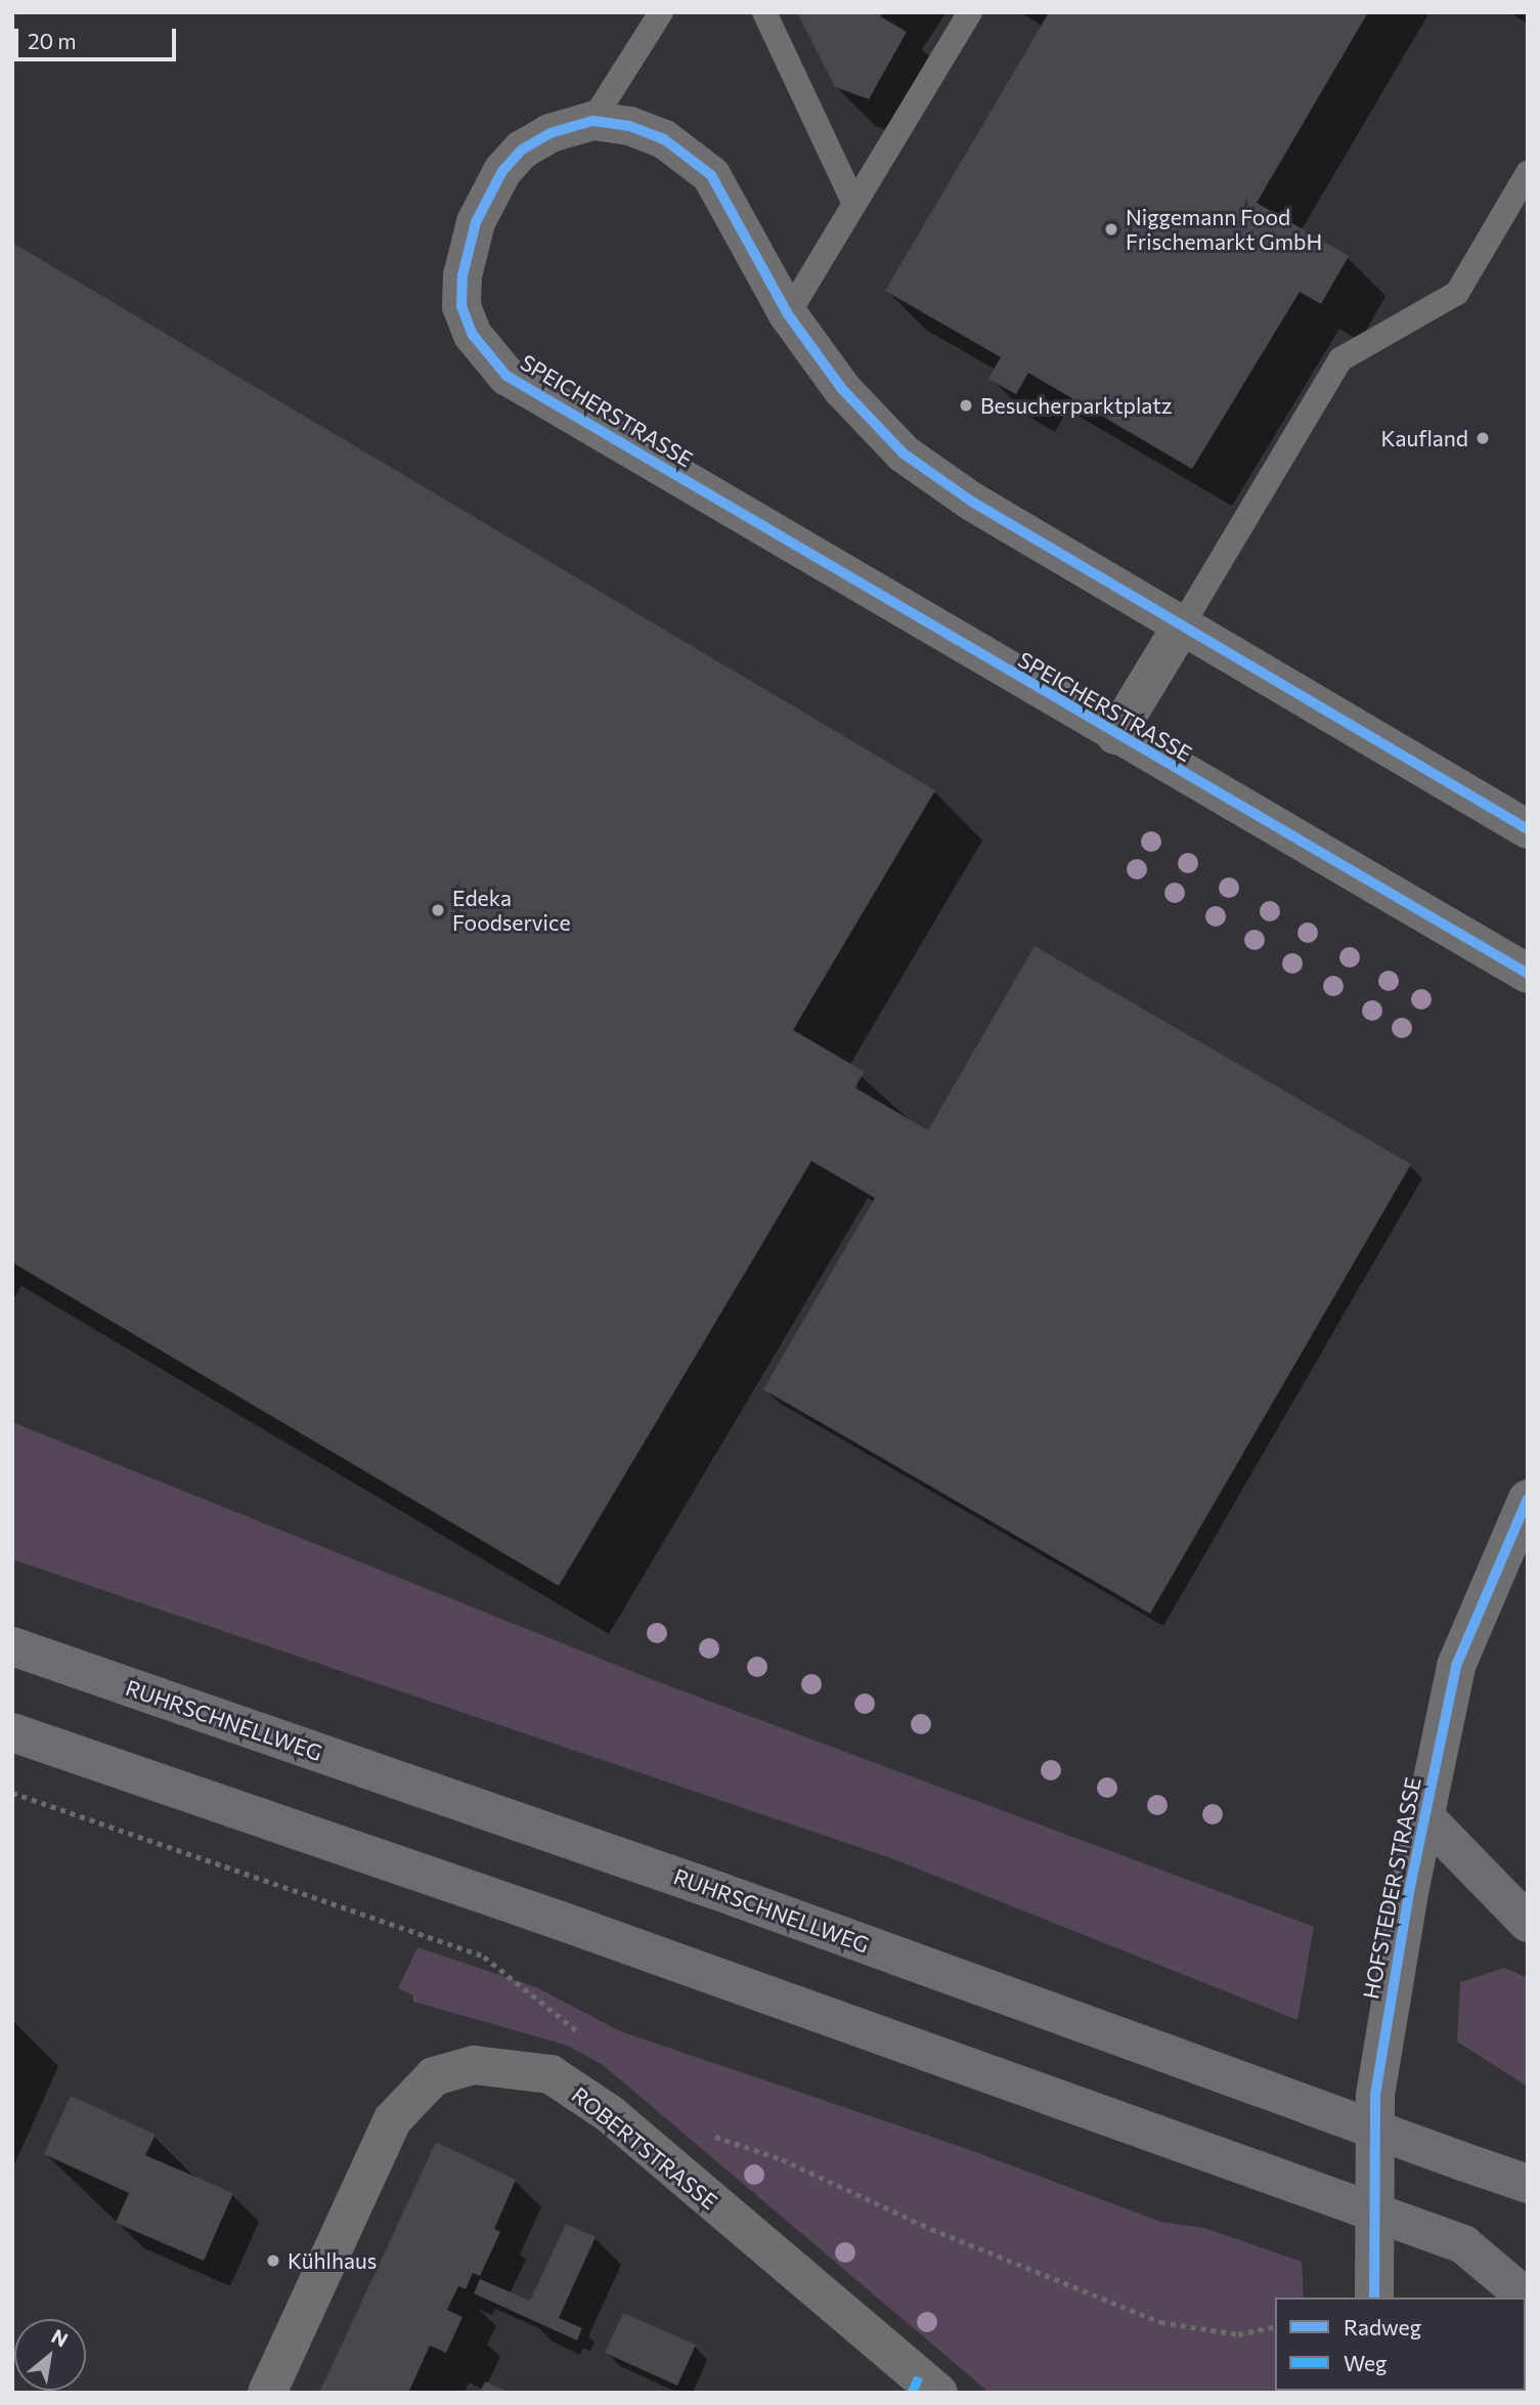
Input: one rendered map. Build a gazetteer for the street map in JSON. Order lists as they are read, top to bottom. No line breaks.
{"streets":{"highway":["RUHRSCHNELLWEG"],"street":["SPEICHERSTRASSE","HOFSTEDER STRASSE","ROBERTSTRASSE"]},"places":["Niggemann Food Frischemarkt GmbH","Besucherparktplatz","Kaufland","Edeka Foodservice","Kühlhaus"],"legend":["Radweg","Weg"],"scale_bar":"20 m","north":"top right"}
